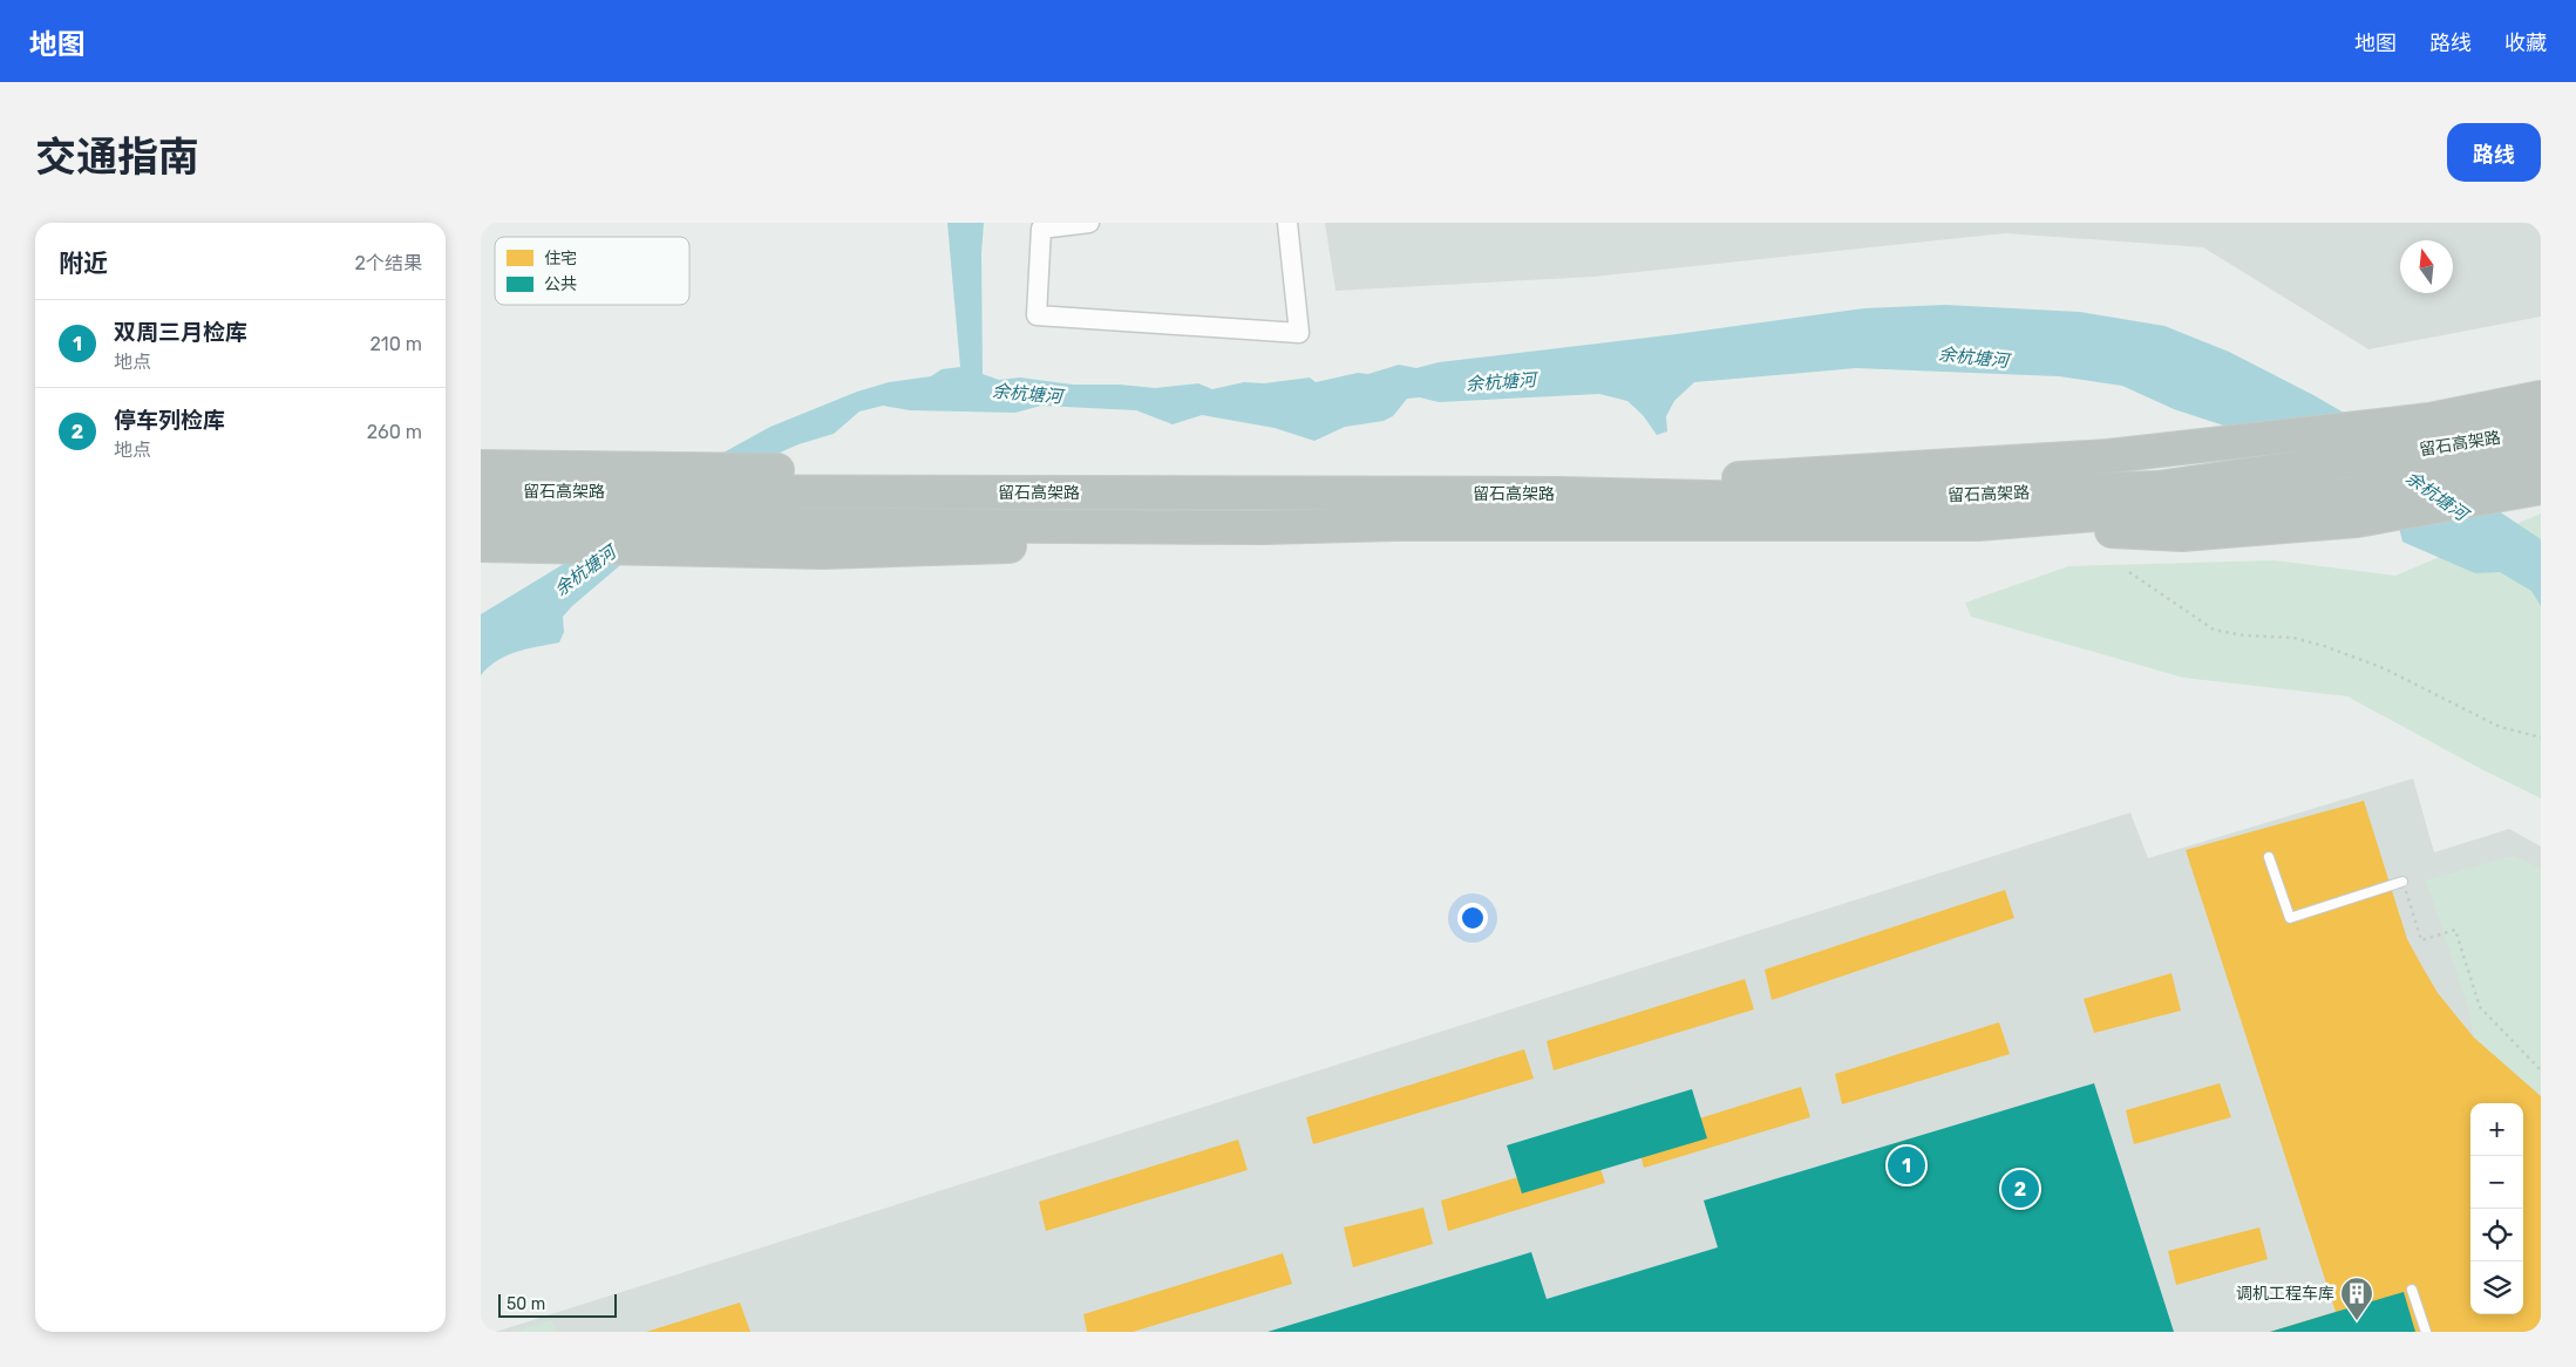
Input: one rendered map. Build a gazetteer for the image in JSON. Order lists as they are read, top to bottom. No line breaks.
{"streets":{"highway":["留石高架路"]},"water":["余杭塘河"],"places":{"building":["调机工程车库"]},"legend":["住宅","公共"],"scale_bar":"50 m","north":"top","page":{"header":"地图","nav":["地图","路线","收藏"],"title":"交通指南","buttons":"路线","heading":["附近","2个结果"],"list":[{"mark":"1","name":"双周三月检库","note":"地点","value":"210 m"},{"mark":"2","name":"停车列检库","note":"地点","value":"260 m"}],"map_buttons":["+","−"],"pins":["1","2"],"scale":"50 m"}}
